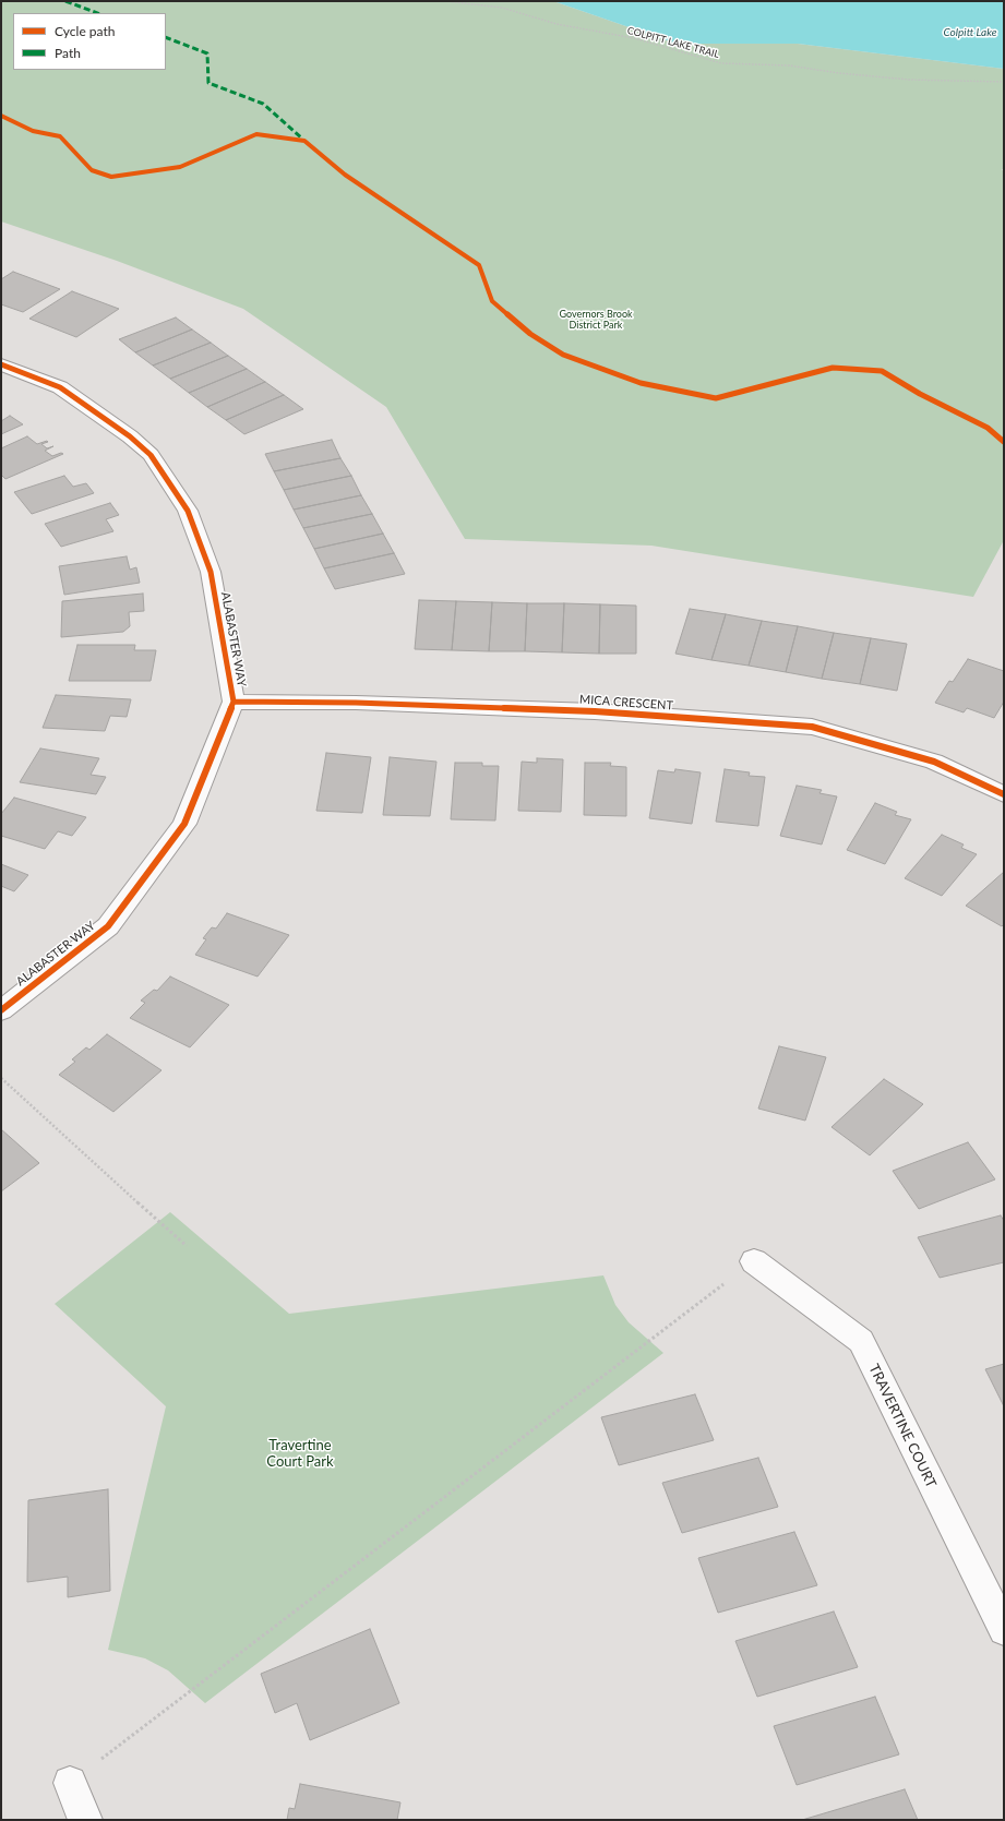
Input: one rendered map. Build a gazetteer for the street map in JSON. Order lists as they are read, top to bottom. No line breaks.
{"streets":{"street":["ALABASTER WAY","MICA CRESCENT","TRAVERTINE COURT"],"path":["COLPITT LAKE TRAIL"]},"crossings":[["ALABASTER WAY","MICA CRESCENT"]],"water":["Colpitt Lake"],"parks":["Governors Brook District Park","Travertine Court Park"],"legend":["Cycle path","Path"]}
